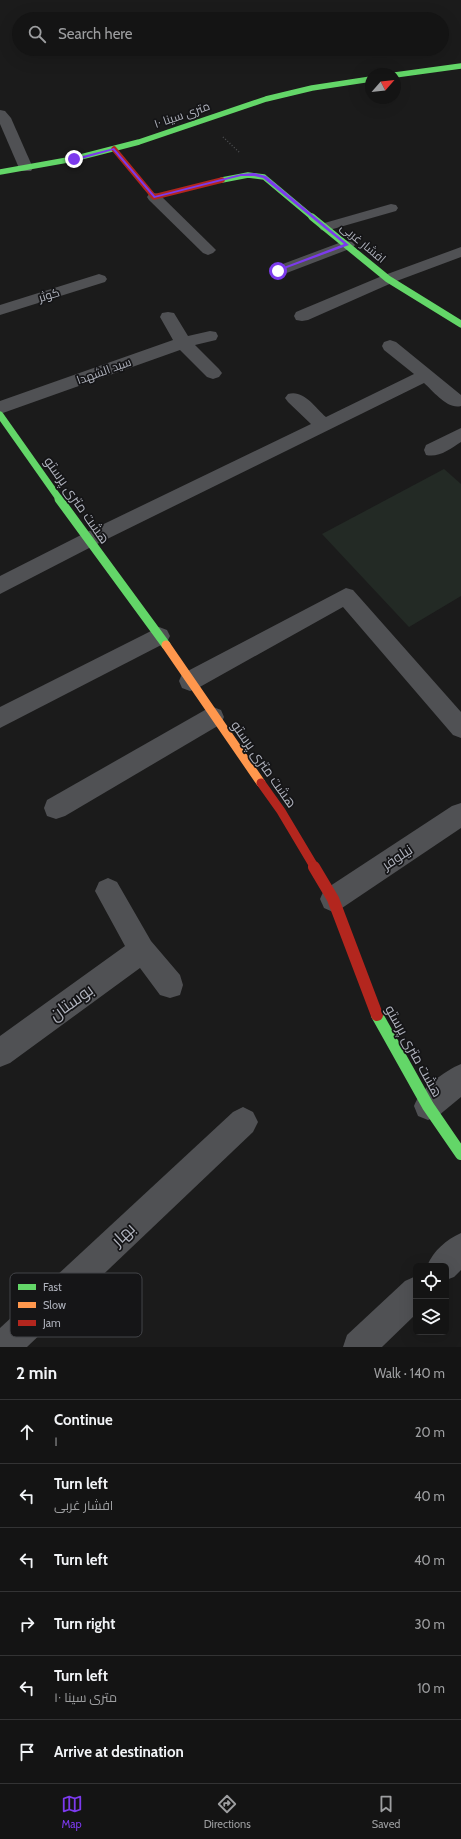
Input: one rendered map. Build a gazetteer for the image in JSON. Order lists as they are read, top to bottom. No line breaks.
{"streets":{"street":["۱۰ متری سینا","افشار غربی","کوثر","سید الشهدا","هشت متری پرستو","نیلوفر","بوستان","بهار"]},"crossings":[["هشت متری پرستو","نیلوفر"]],"legend":["Fast","Slow","Jam"],"north":"top right","page":{"search":"Search here","heading":["2 min","Walk · 140 m"],"list":[["Continue","۱","20 m"],["Turn left","افشار غربی","40 m"],["Turn left","40 m"],["Turn right","30 m"],["Turn left","۱۰ متری سینا","10 m"],"Arrive at destination"],"nav":["Map","Directions","Saved"]}}
